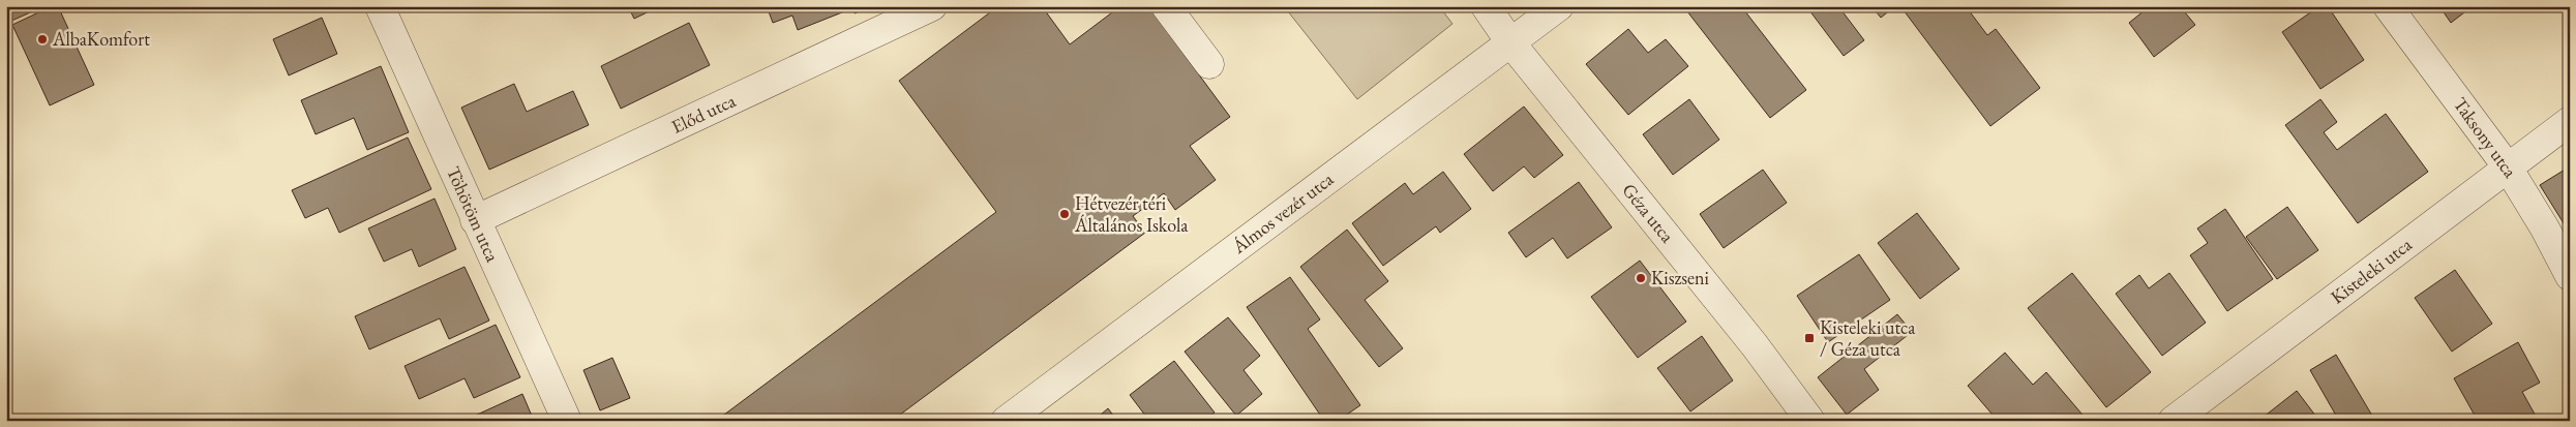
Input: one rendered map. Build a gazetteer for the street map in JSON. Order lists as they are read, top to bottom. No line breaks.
{"streets":{"street":["Előd utca","Taksony utca","Álmos vezér utca","Géza utca","Töhötöm utca","Kisteleki utca"]},"crossings":[["Előd utca","Töhötöm utca"],["Taksony utca","Kisteleki utca"],["Álmos vezér utca","Géza utca"]],"places":{"other":["AlbaKomfort","Hétvezér téri Általános Iskola","Kiszseni"],"transit":["Kisteleki utca / Géza utca"]}}
